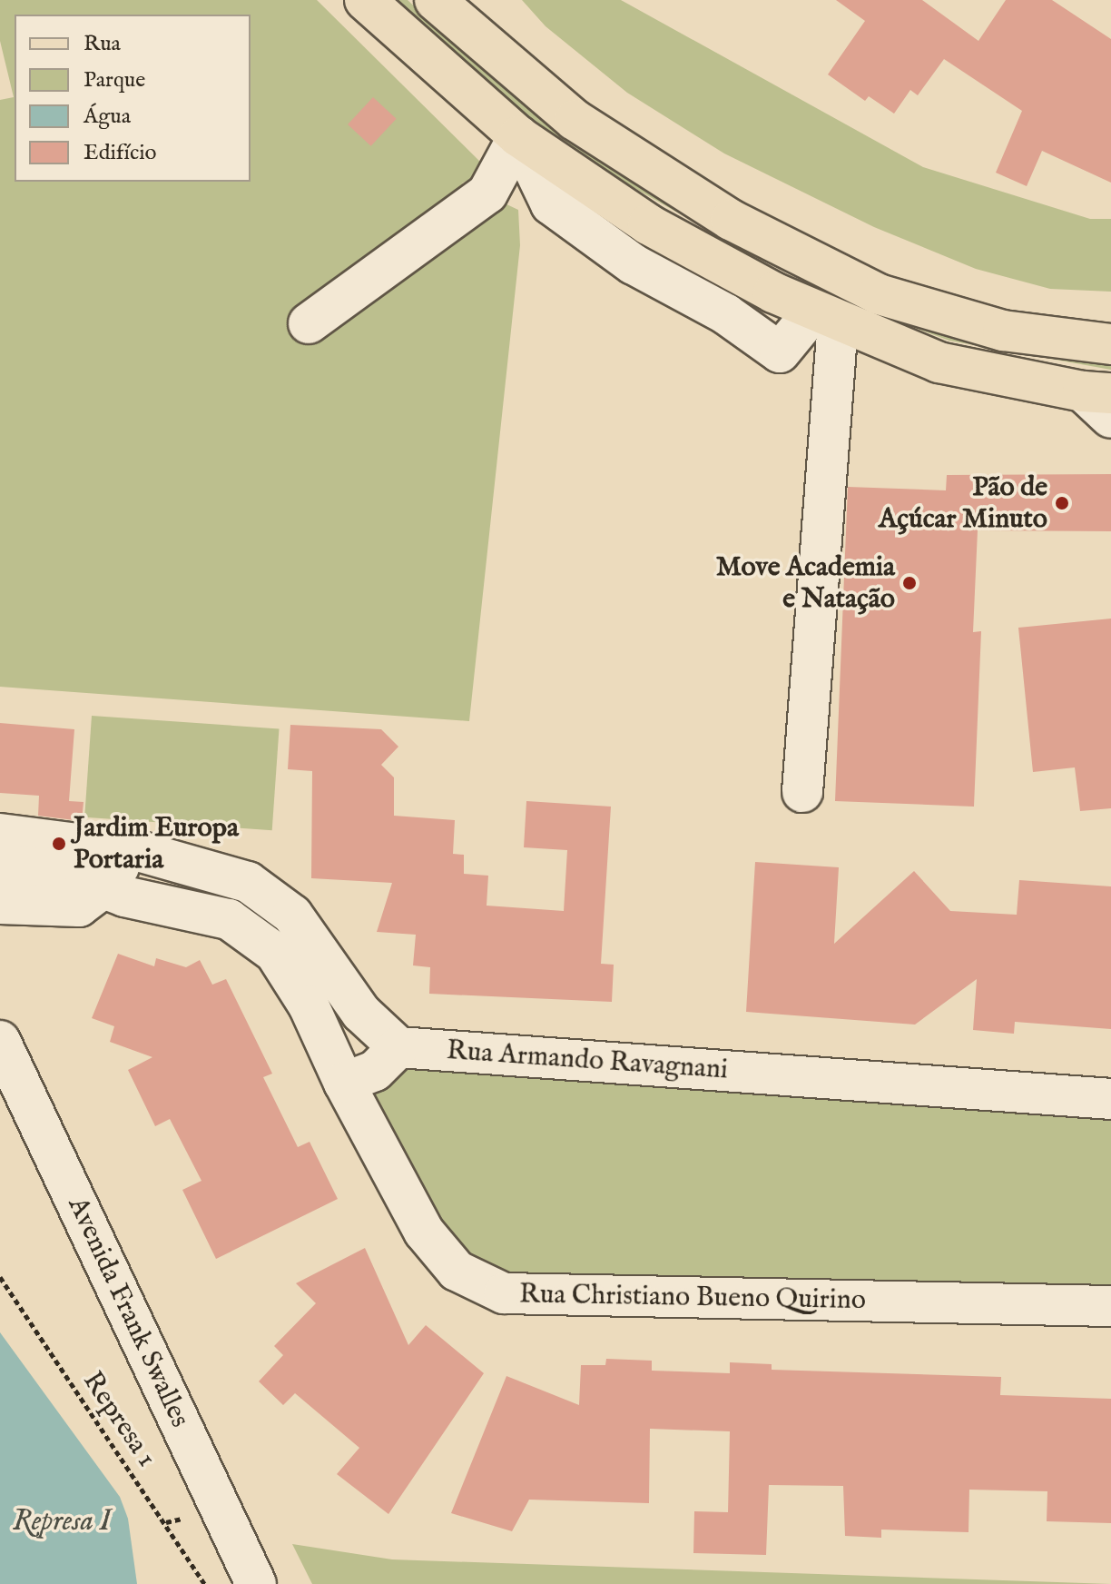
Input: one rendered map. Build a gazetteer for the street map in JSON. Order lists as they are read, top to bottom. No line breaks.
{"streets":{"street":["Rua Armando Ravagnani","Rua Christiano Bueno Quirino","Avenida Frank Swalles"],"path":["Represa 1"]},"water":["Represa I"],"places":["Pão de Açúcar Minuto","Move Academia e Natação","Jardim Europa Portaria"],"legend":["Rua","Parque","Água","Edifício"]}
